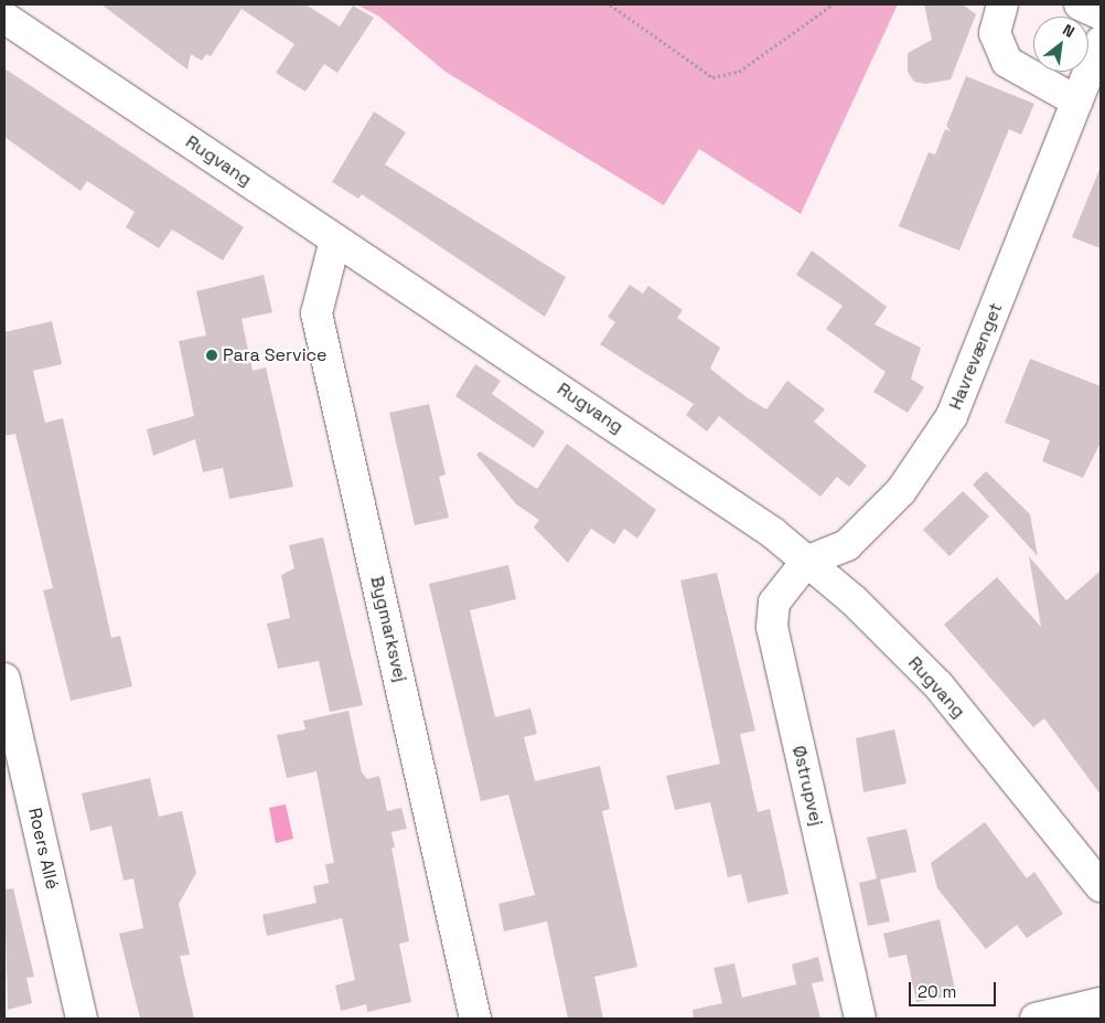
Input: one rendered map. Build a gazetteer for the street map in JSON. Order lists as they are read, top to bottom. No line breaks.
{"streets":{"street":["Rugvang","Havrevænget","Bygmarksvej","Østrupvej","Roers Allé"]},"crossings":[["Rugvang","Havrevænget"],["Rugvang","Bygmarksvej"],["Rugvang","Østrupvej"],["Havrevænget","Østrupvej"]],"places":["Para Service"],"scale_bar":"20 m","north":"top right"}
